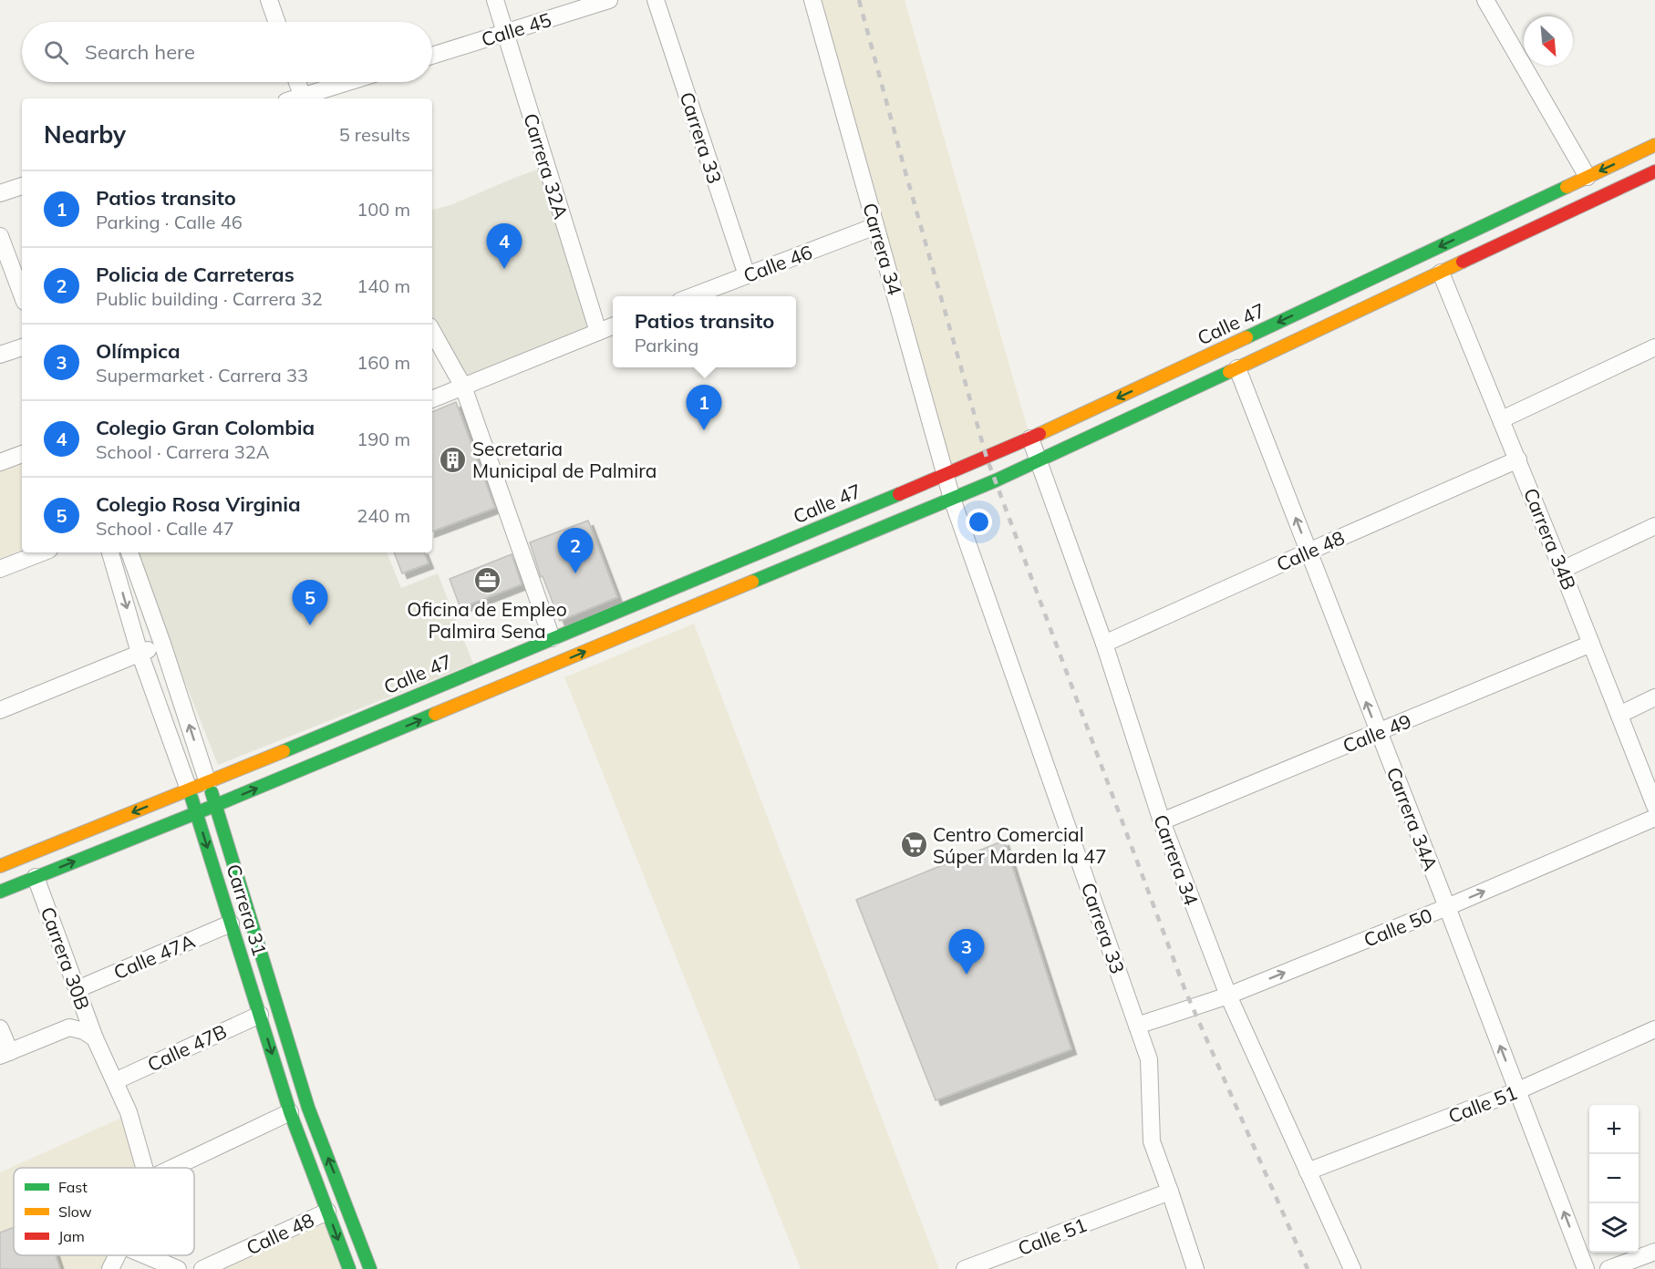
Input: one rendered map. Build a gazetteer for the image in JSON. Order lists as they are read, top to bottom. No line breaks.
{"streets":{"main road":["Calle 47","Carrera 31"],"street":["Calle 45","Carrera 33","Carrera 32A","Carrera 34","Calle 46","Carrera 34B","Calle 48","Calle 49","Carrera 34A","Calle 50","Calle 47A","Carrera 30B","Calle 47B","Calle 51"]},"crossings":[["Calle 45","Carrera 32A"],["Carrera 33","Carrera 34"],["Carrera 33","Calle 46"],["Carrera 33","Calle 50"],["Carrera 33","Calle 51"],["Carrera 34","Calle 46"],["Carrera 34","Calle 47"],["Carrera 34","Calle 48"],["Carrera 34","Calle 49"],["Carrera 34","Calle 50"],["Carrera 34","Calle 51"],["Calle 47","Carrera 31"],["Carrera 34B","Calle 48"],["Carrera 34B","Calle 49"],["Calle 48","Carrera 34A"],["Calle 48","Carrera 31"],["Calle 49","Carrera 34A"],["Carrera 34A","Calle 50"],["Carrera 34A","Calle 51"],["Carrera 31","Calle 47A"],["Carrera 31","Calle 47B"],["Calle 47A","Carrera 30B"],["Carrera 30B","Calle 47B"]],"one_way":["Carrera 34A","Calle 50"],"places":{"building":["Secretaria Municipal de Palmira"],"office":["Oficina de Empleo Palmira Sena"],"supermarket":["Centro Comercial Súper Marden la 47"]},"legend":["Fast","Slow","Jam"],"north":"bottom right","page":{"search":"Search here","heading":["Nearby","5 results"],"list":[{"mark":"1","name":"Patios transito","note":"Parking · Calle 46","value":"100 m"},{"mark":"2","name":"Policia de Carreteras","note":"Public building · Carrera 32","value":"140 m"},{"mark":"3","name":"Olímpica","note":"Supermarket · Carrera 33","value":"160 m"},{"mark":"4","name":"Colegio Gran Colombia","note":"School · Carrera 32A","value":"190 m"},{"mark":"5","name":"Colegio Rosa Virginia","note":"School · Calle 47","value":"240 m"}],"pins":["4","1","2","5","3"],"popup":["Patios transito","Parking"],"map_buttons":["+","−"]}}
